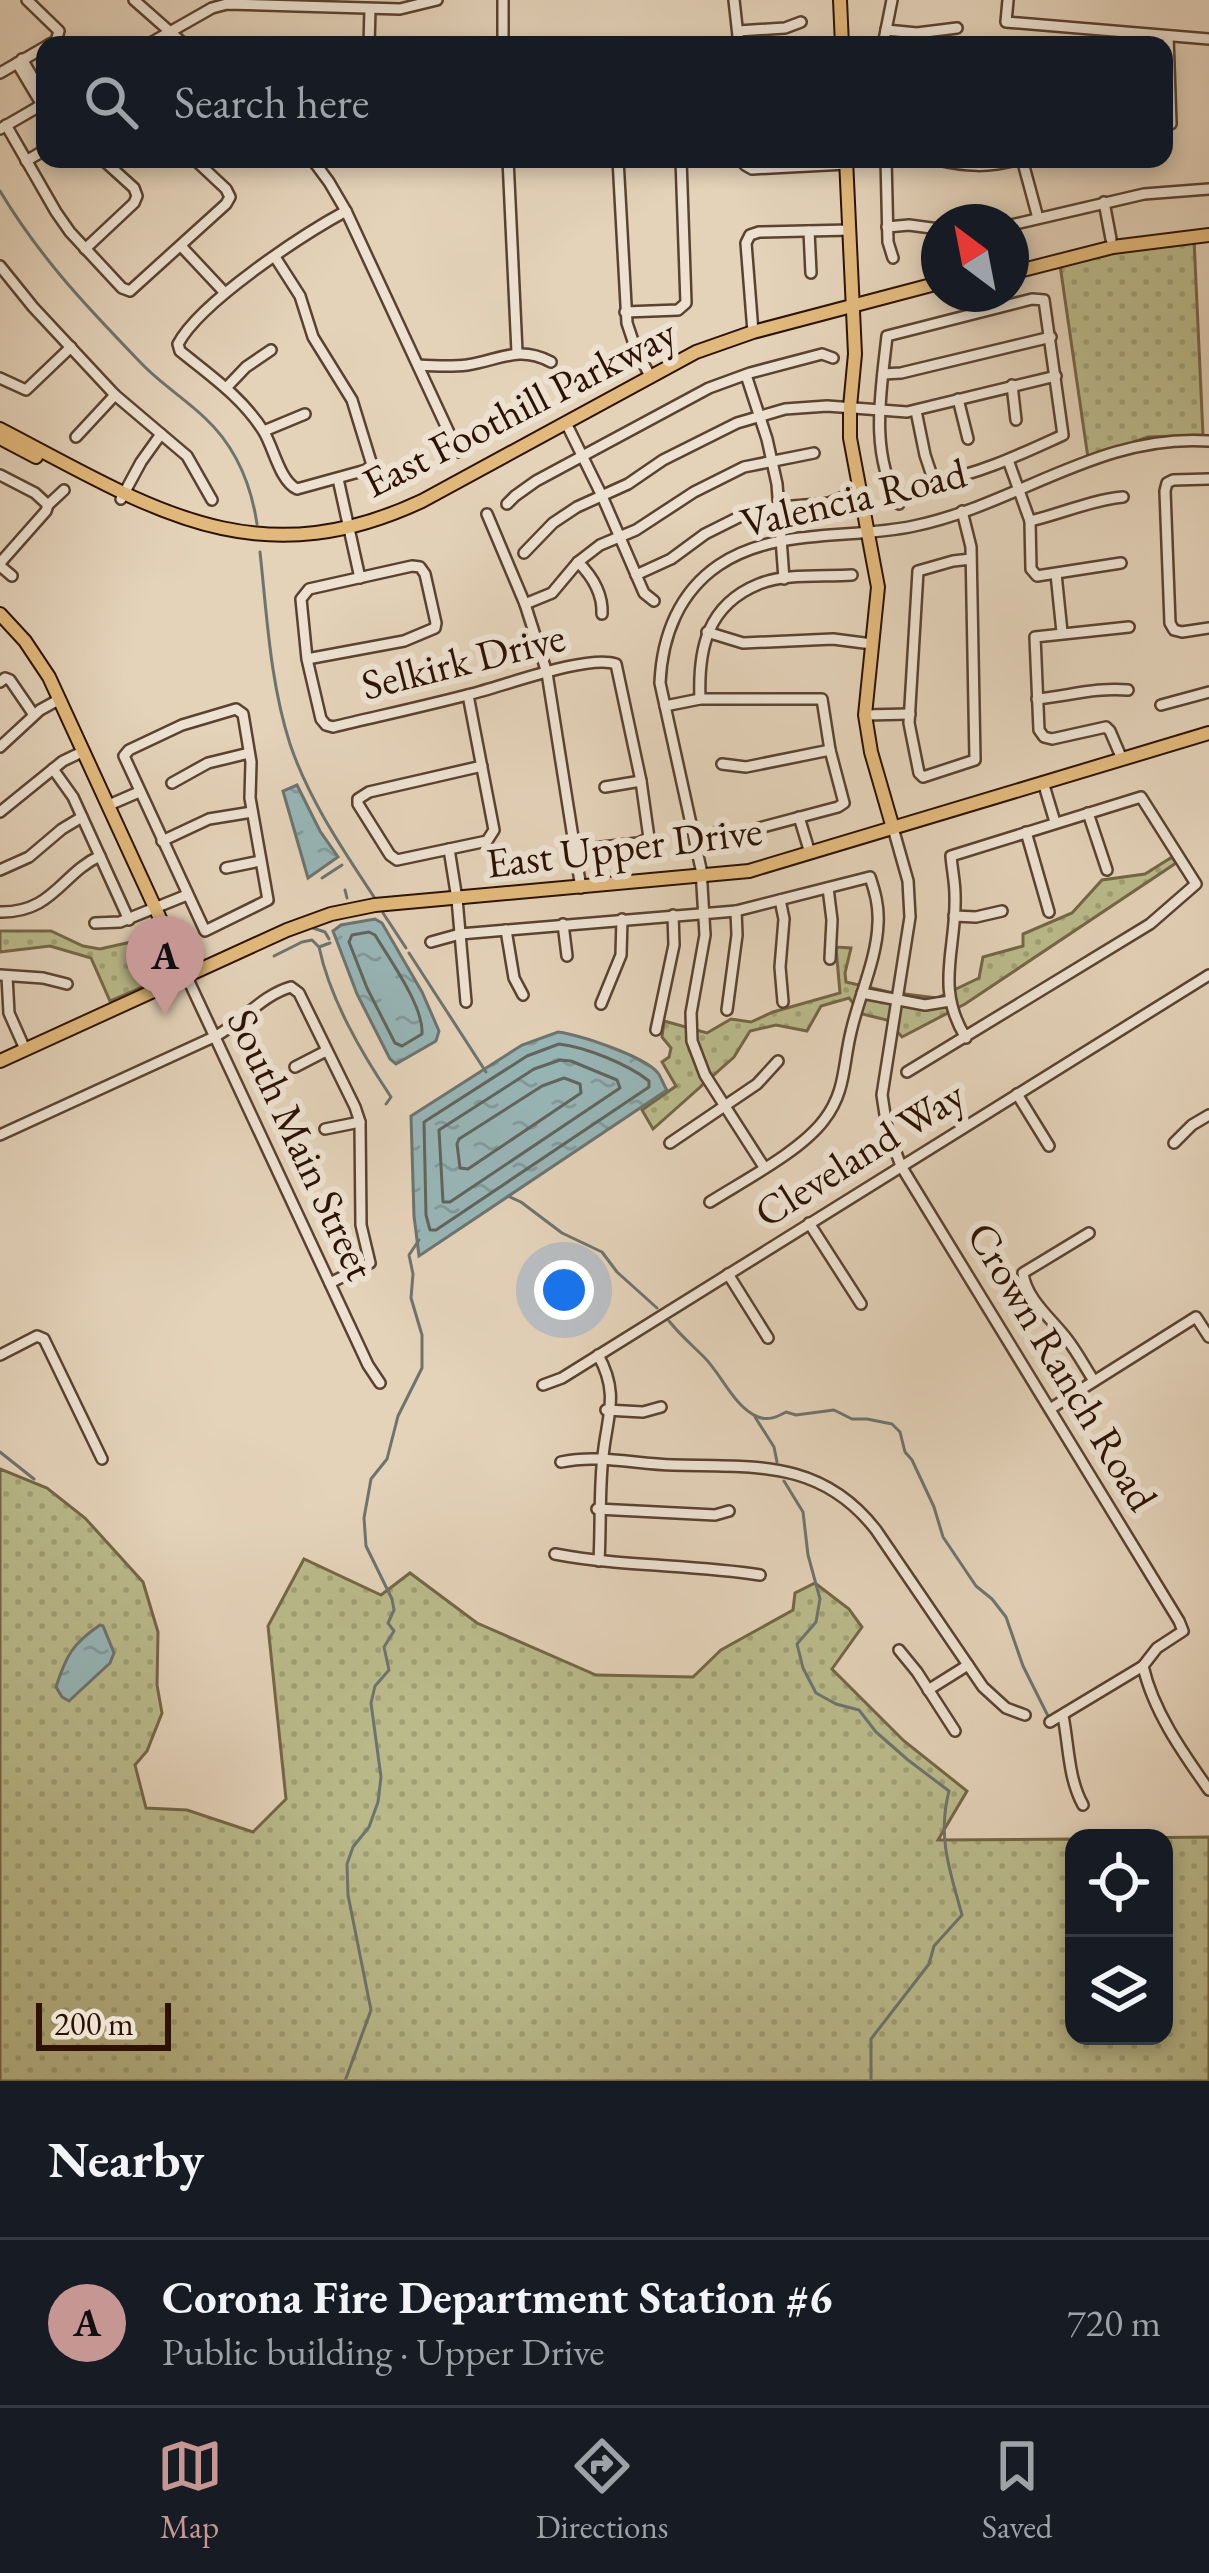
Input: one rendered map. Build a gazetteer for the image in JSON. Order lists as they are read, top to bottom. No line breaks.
{"streets":{"main road":["East Foothill Parkway","East Upper Drive","South Main Street"],"street":["Valencia Road","Selkirk Drive","Cleveland Way","Crown Ranch Road"]},"crossings":[["Valencia Road","East Upper Drive"],["East Upper Drive","South Main Street"],["East Upper Drive","Crown Ranch Road"],["Cleveland Way","Crown Ranch Road"]],"scale_bar":"200 m","north":"top left","page":{"search":"Search here","pins":"A","scale":"200 m","heading":"Nearby","list":[{"mark":"A","name":"Corona Fire Department Station #6","note":"Public building · Upper Drive","value":"720 m"}],"nav":["Map","Directions","Saved"]}}
